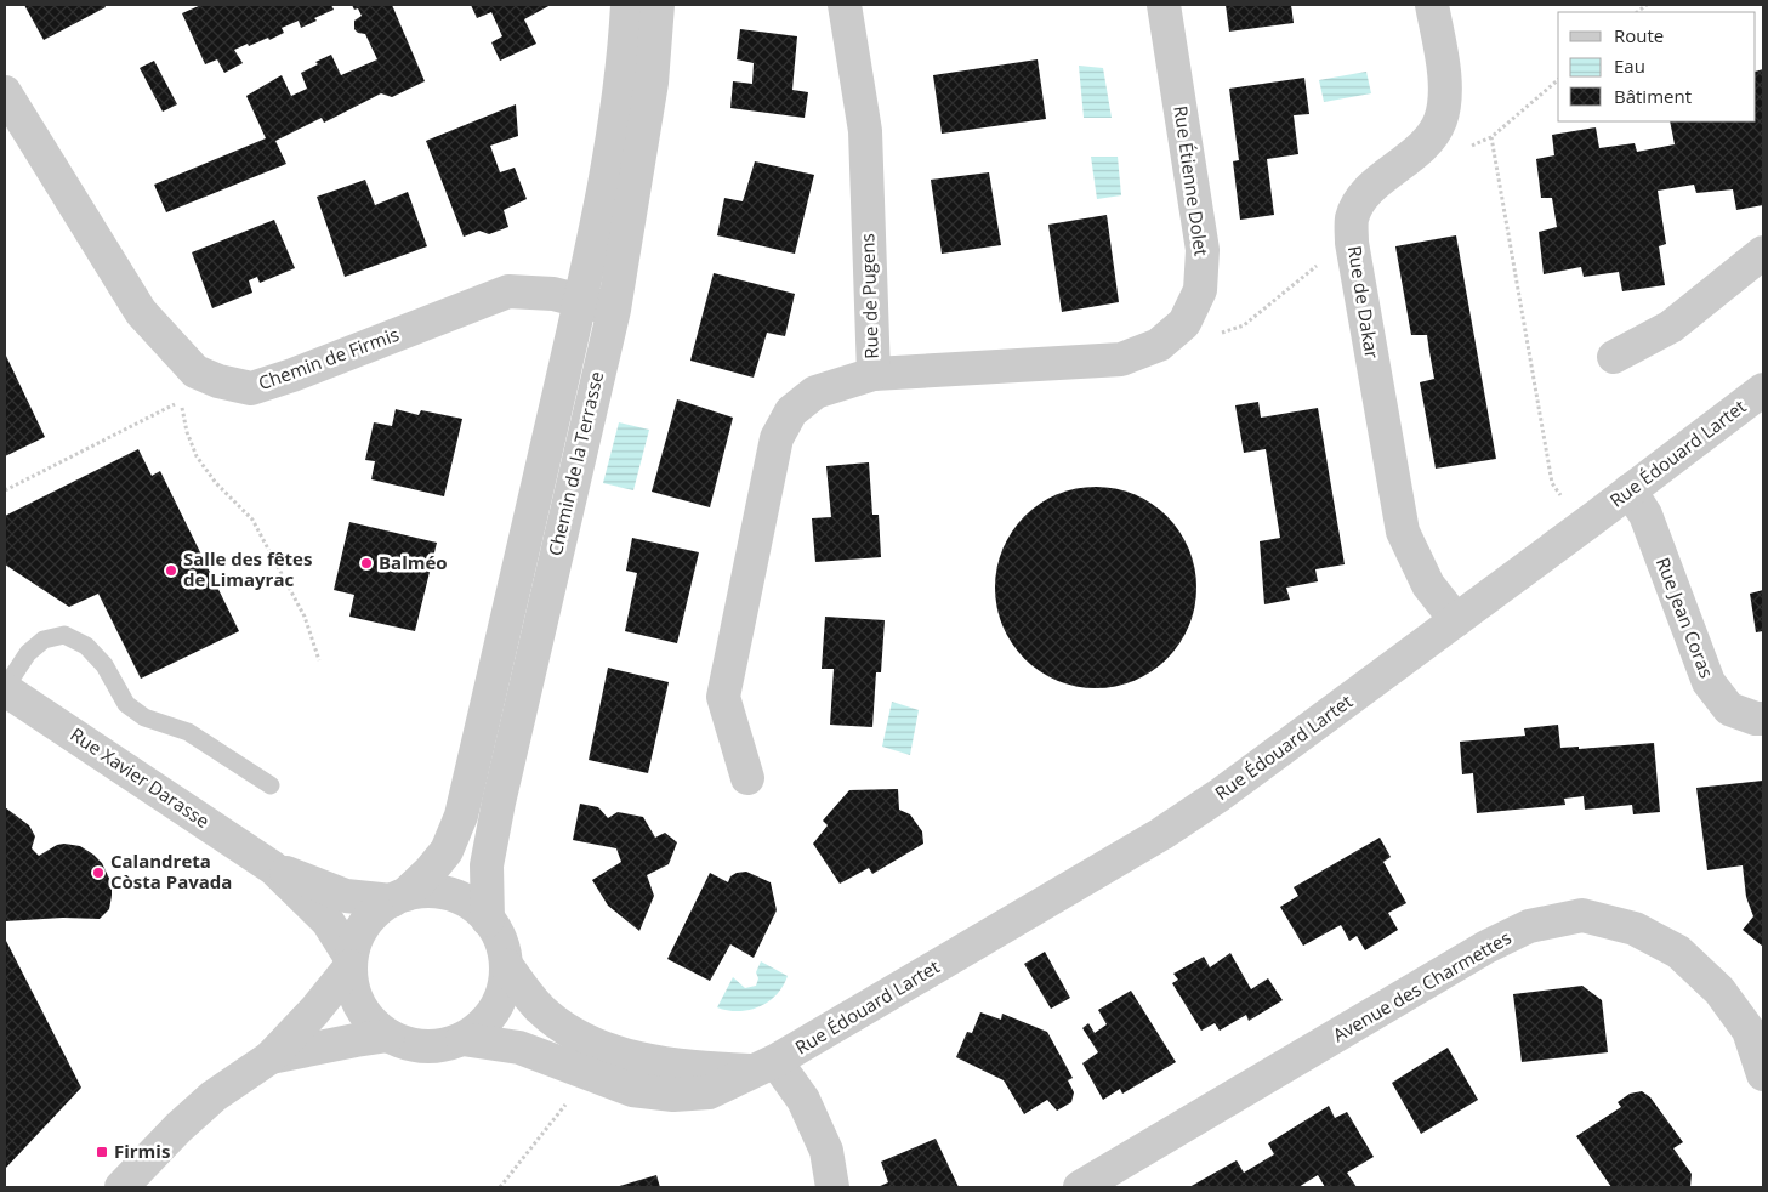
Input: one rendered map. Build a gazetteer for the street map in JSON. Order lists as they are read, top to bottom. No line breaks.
{"streets":{"street":["Rue Étienne Dolet","Rue de Pugens","Rue de Dakar","Chemin de Firmis","Rue Édouard Lartet","Chemin de la Terrasse","Rue Jean Coras","Rue Xavier Darasse","Avenue des Charmettes"]},"crossings":[["Rue Étienne Dolet","Rue de Pugens"],["Rue de Dakar","Rue Édouard Lartet"],["Chemin de Firmis","Chemin de la Terrasse"],["Rue Édouard Lartet","Chemin de la Terrasse"],["Rue Édouard Lartet","Rue Jean Coras"],["Rue Édouard Lartet","Rue Xavier Darasse"],["Chemin de la Terrasse","Rue Xavier Darasse"]],"places":{"other":["Balméo","Salle des fêtes de Limayrac","Calandreta Còsta Pavada"],"transit":["Firmis"]},"legend":["Route","Eau","Bâtiment"]}
